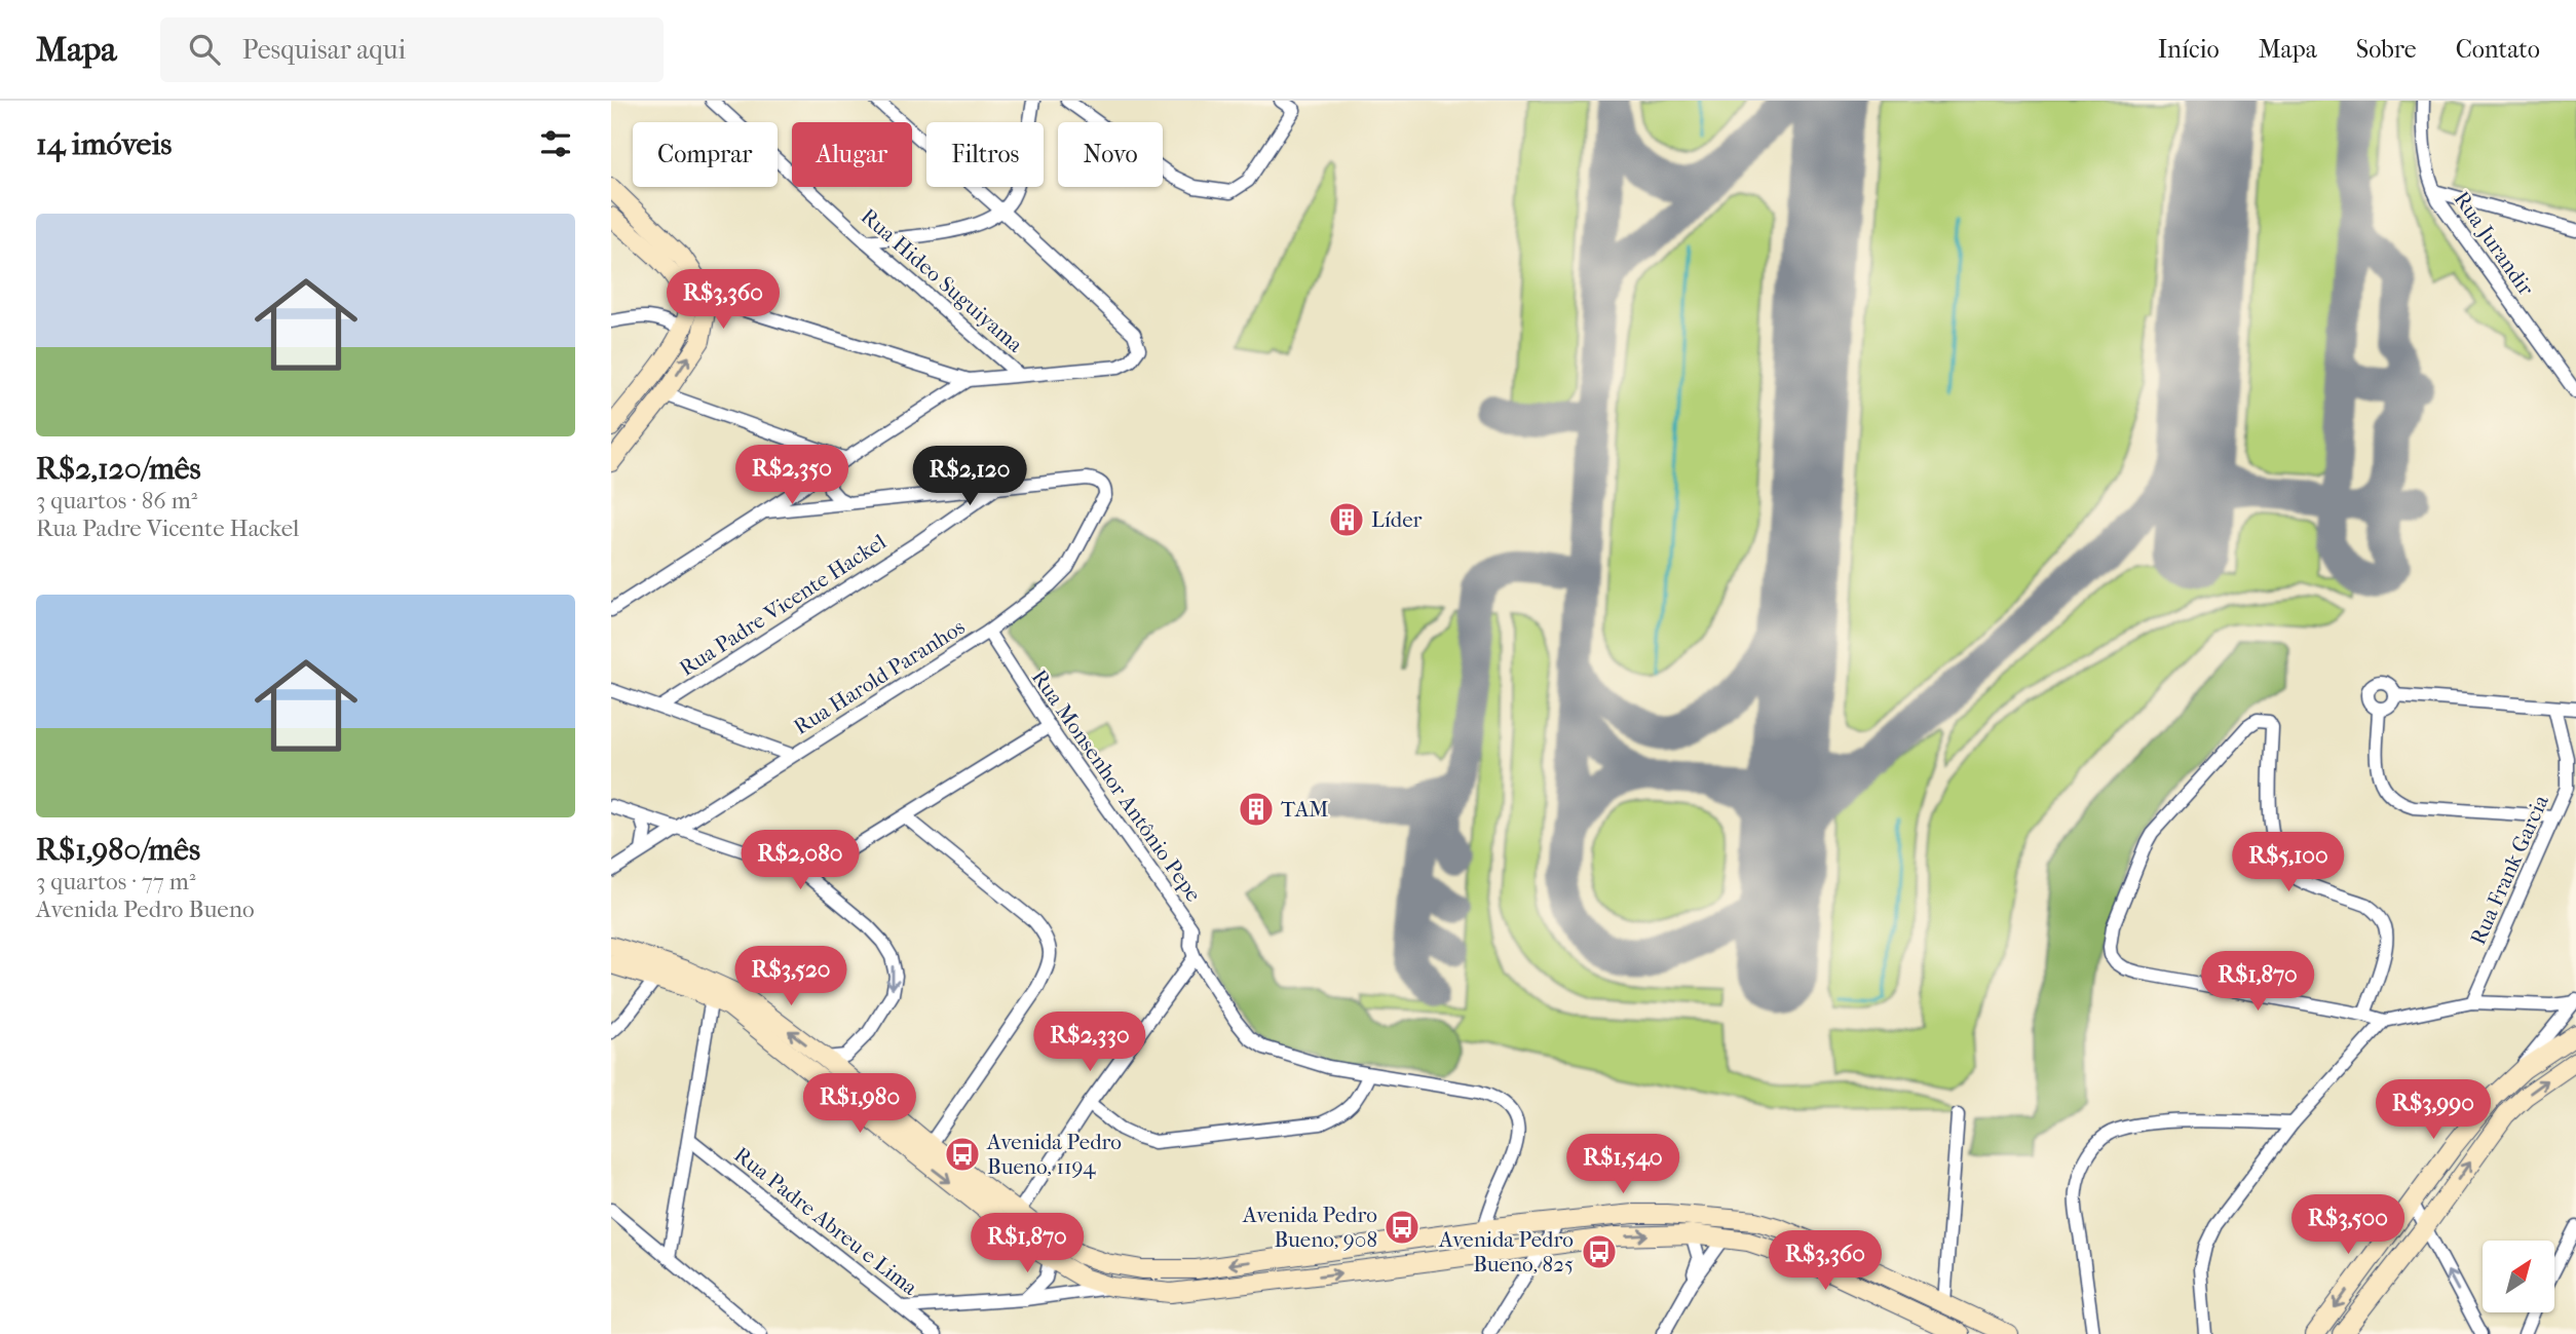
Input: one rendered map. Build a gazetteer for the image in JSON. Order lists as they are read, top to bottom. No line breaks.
{"streets":{"street":["Rua Jurandir","Rua Hideo Suguiyama","Rua Padre Vicente Hackel","Rua Harold Paranhos","Rua Monsenhor Antônio Pepe","Rua Frank Garcia","Rua Padre Abreu e Lima"]},"crossings":[["Rua Padre Vicente Hackel","Rua Harold Paranhos"],["Rua Harold Paranhos","Rua Monsenhor Antônio Pepe"]],"places":{"building":["Líder","TAM"],"bus stop":["Avenida Pedro Bueno, 1194","Avenida Pedro Bueno, 908","Avenida Pedro Bueno, 825"]},"north":"top right","page":{"header":"Mapa","search":"Pesquisar aqui","nav":["Início","Mapa","Sobre","Contato"],"heading":"14 imóveis","chip":["Comprar","Alugar","Filtros","Novo"],"list":[{"name":"R$2,120/mês","note":"3 quartos · 86 m² · Rua Padre Vicente Hackel"},{"name":"R$1,980/mês","note":"3 quartos · 77 m² · Avenida Pedro Bueno"}],"price":["R$3,360","R$2,350","R$2,120","R$2,080","R$5,100","R$3,520","R$1,870","R$2,330","R$1,980","R$3,990","R$1,540","R$3,500","R$1,870","R$3,360"]}}
